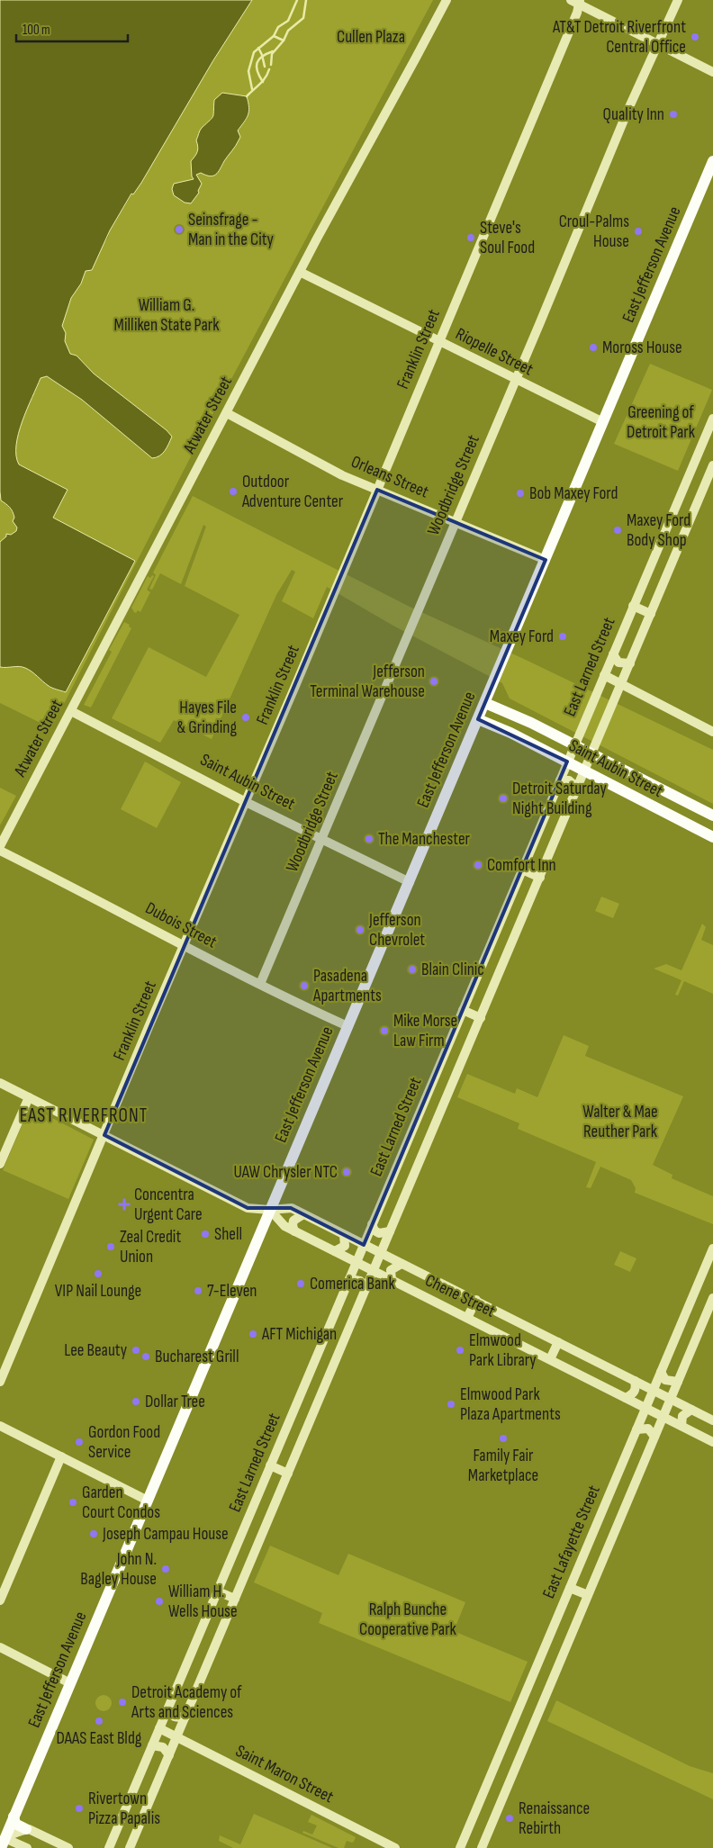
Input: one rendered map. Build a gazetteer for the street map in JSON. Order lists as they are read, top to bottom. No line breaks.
{"streets":{"main road":["East Jefferson Avenue","Saint Aubin Street"],"street":["Franklin Street","Riopelle Street","Atwater Street","Orleans Street","Woodbridge Street","East Larned Street","Dubois Street","Chene Street","East Lafayette Street","Saint Maron Street"]},"crossings":[["East Jefferson Avenue","Riopelle Street"],["East Jefferson Avenue","Orleans Street"],["East Jefferson Avenue","Saint Aubin Street"],["East Jefferson Avenue","Dubois Street"],["East Jefferson Avenue","Chene Street"],["Franklin Street","Riopelle Street"],["Franklin Street","Orleans Street"],["Franklin Street","Saint Aubin Street"],["Franklin Street","Dubois Street"],["Franklin Street","Chene Street"],["Riopelle Street","Atwater Street"],["Riopelle Street","Woodbridge Street"],["Atwater Street","Orleans Street"],["Atwater Street","Saint Aubin Street"],["Orleans Street","Woodbridge Street"],["Woodbridge Street","Saint Aubin Street"],["Woodbridge Street","Dubois Street"],["East Larned Street","Saint Aubin Street"],["East Larned Street","Chene Street"],["East Larned Street","Saint Maron Street"],["Chene Street","East Lafayette Street"]],"districts":["EAST RIVERFRONT"],"parks":["Cullen Plaza","William G. Milliken State Park","Greening of Detroit Park","Walter & Mae Reuther Park","Ralph Bunche Cooperative Park"],"places":{"other":["AT&T Detroit Riverfront Central Office","Quality Inn","Seinsfrage - Man in the City","Croul-Palms House","Steve's Soul Food","Moross House","Outdoor Adventure Center","Bob Maxey Ford","Maxey Ford Body Shop","Maxey Ford","Jefferson Terminal Warehouse","Hayes File & Grinding","Detroit Saturday Night Building","The Manchester","Comfort Inn","Jefferson Chevrolet","Blain Clinic","Pasadena Apartments","Mike Morse Law Firm","UAW Chrysler NTC","Shell","Zeal Credit Union","VIP Nail Lounge","Comerica Bank","7-Eleven","AFT Michigan","Lee Beauty","Elmwood Park Library","Bucharest Grill","Dollar Tree","Elmwood Park Plaza Apartments","Family Fair Marketplace","Gordon Food Service","Garden Court Condos","Joseph Campau House","John N. Bagley House","William H. Wells House","Detroit Academy of Arts and Sciences","DAAS East Bldg","Rivertown Pizza Papalis","Renaissance Rebirth"],"health":["Concentra Urgent Care"]},"scale_bar":"100 m"}
